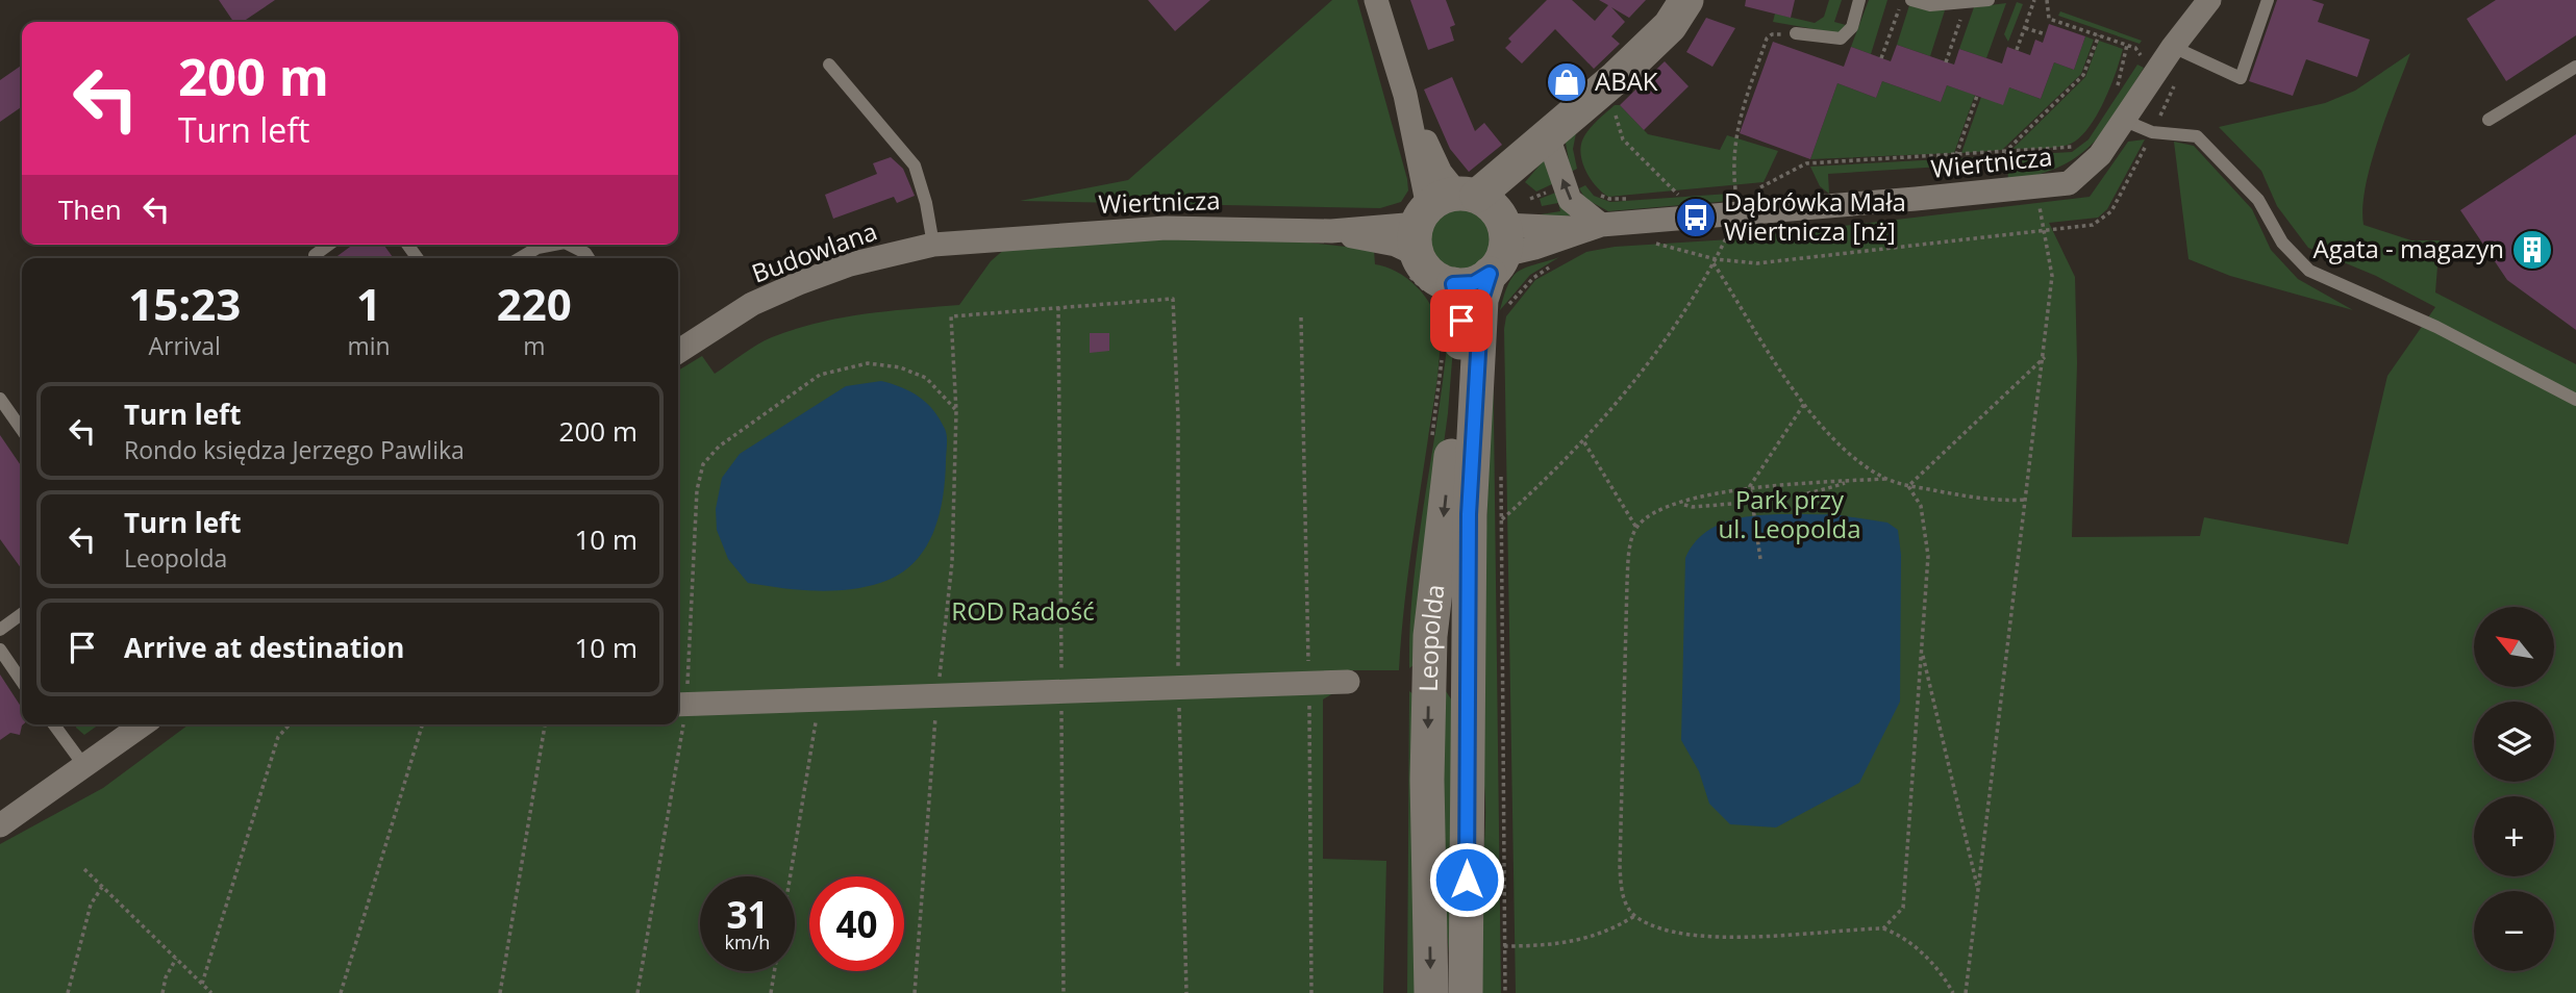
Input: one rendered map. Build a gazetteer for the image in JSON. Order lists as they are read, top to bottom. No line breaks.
{"streets":{"street":["Wiertnicza","Budowlana","Leopolda"]},"crossings":[["Wiertnicza","Budowlana"],["Wiertnicza","Leopolda"]],"parks":["Park przy ul. Leopolda","ROD Radość"],"places":{"shop":["ABAK"],"bus stop":["Dąbrówka Mała Wiertnicza [nż]"],"building":["Agata - magazyn"]},"north":"top left","page":{"turn":["200 m","Turn left"],"then":"Then","eta":["15:23","Arrival","1","min","220","m"],"list":[{"name":"Turn left","note":"Rondo księdza Jerzego Pawlika","value":"200 m"},{"name":"Turn left","note":"Leopolda","value":"10 m"},{"name":"Arrive at destination","value":"10 m"}],"map_buttons":["+","−"],"speed":"31 km/h","limit":"40"}}
